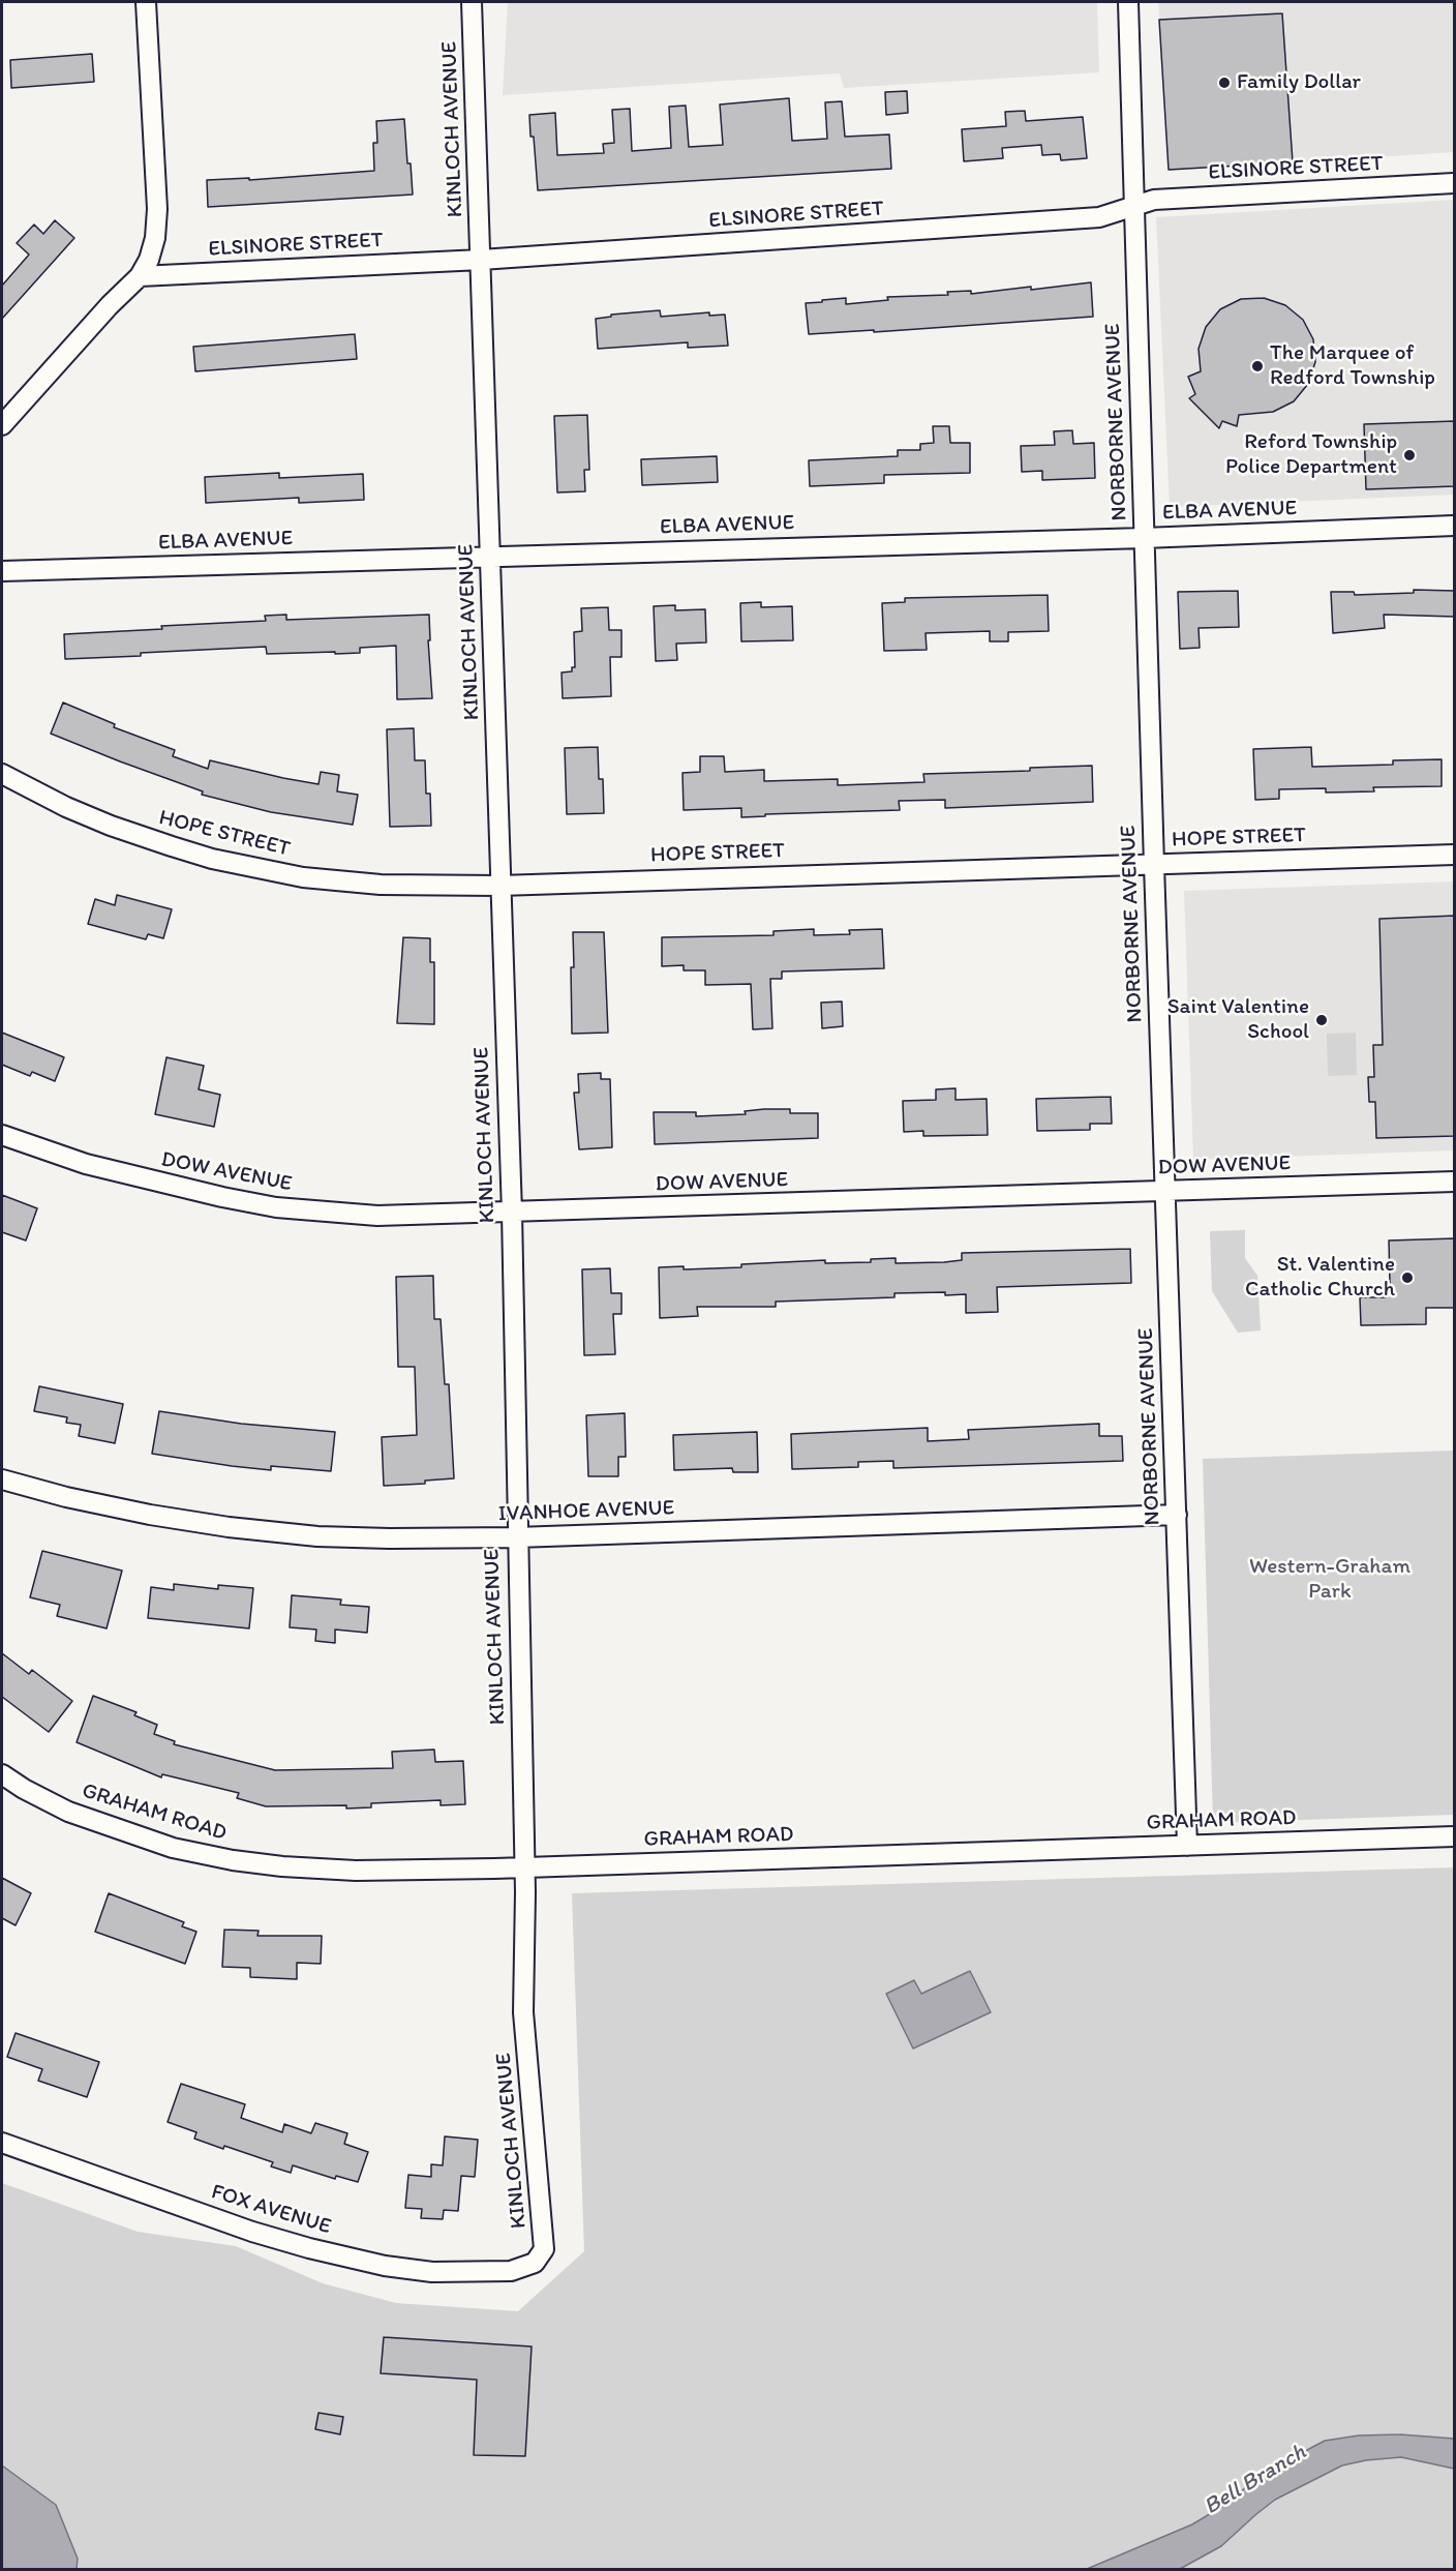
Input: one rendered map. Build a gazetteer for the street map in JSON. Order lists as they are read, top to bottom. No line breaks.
{"streets":{"street":["KINLOCH AVENUE","ELSINORE STREET","NORBORNE AVENUE","ELBA AVENUE","HOPE STREET","DOW AVENUE","IVANHOE AVENUE","GRAHAM ROAD","FOX AVENUE"]},"crossings":[["KINLOCH AVENUE","ELSINORE STREET"],["KINLOCH AVENUE","ELBA AVENUE"],["KINLOCH AVENUE","HOPE STREET"],["KINLOCH AVENUE","DOW AVENUE"],["KINLOCH AVENUE","IVANHOE AVENUE"],["KINLOCH AVENUE","GRAHAM ROAD"],["KINLOCH AVENUE","FOX AVENUE"],["ELSINORE STREET","NORBORNE AVENUE"],["NORBORNE AVENUE","ELBA AVENUE"],["NORBORNE AVENUE","HOPE STREET"],["NORBORNE AVENUE","DOW AVENUE"],["NORBORNE AVENUE","IVANHOE AVENUE"],["NORBORNE AVENUE","GRAHAM ROAD"]],"water":["Bell Branch"],"parks":["Western-Graham Park"],"places":["Family Dollar","The Marquee of Redford Township","Reford Township Police Department","Saint Valentine School","St. Valentine Catholic Church"]}
